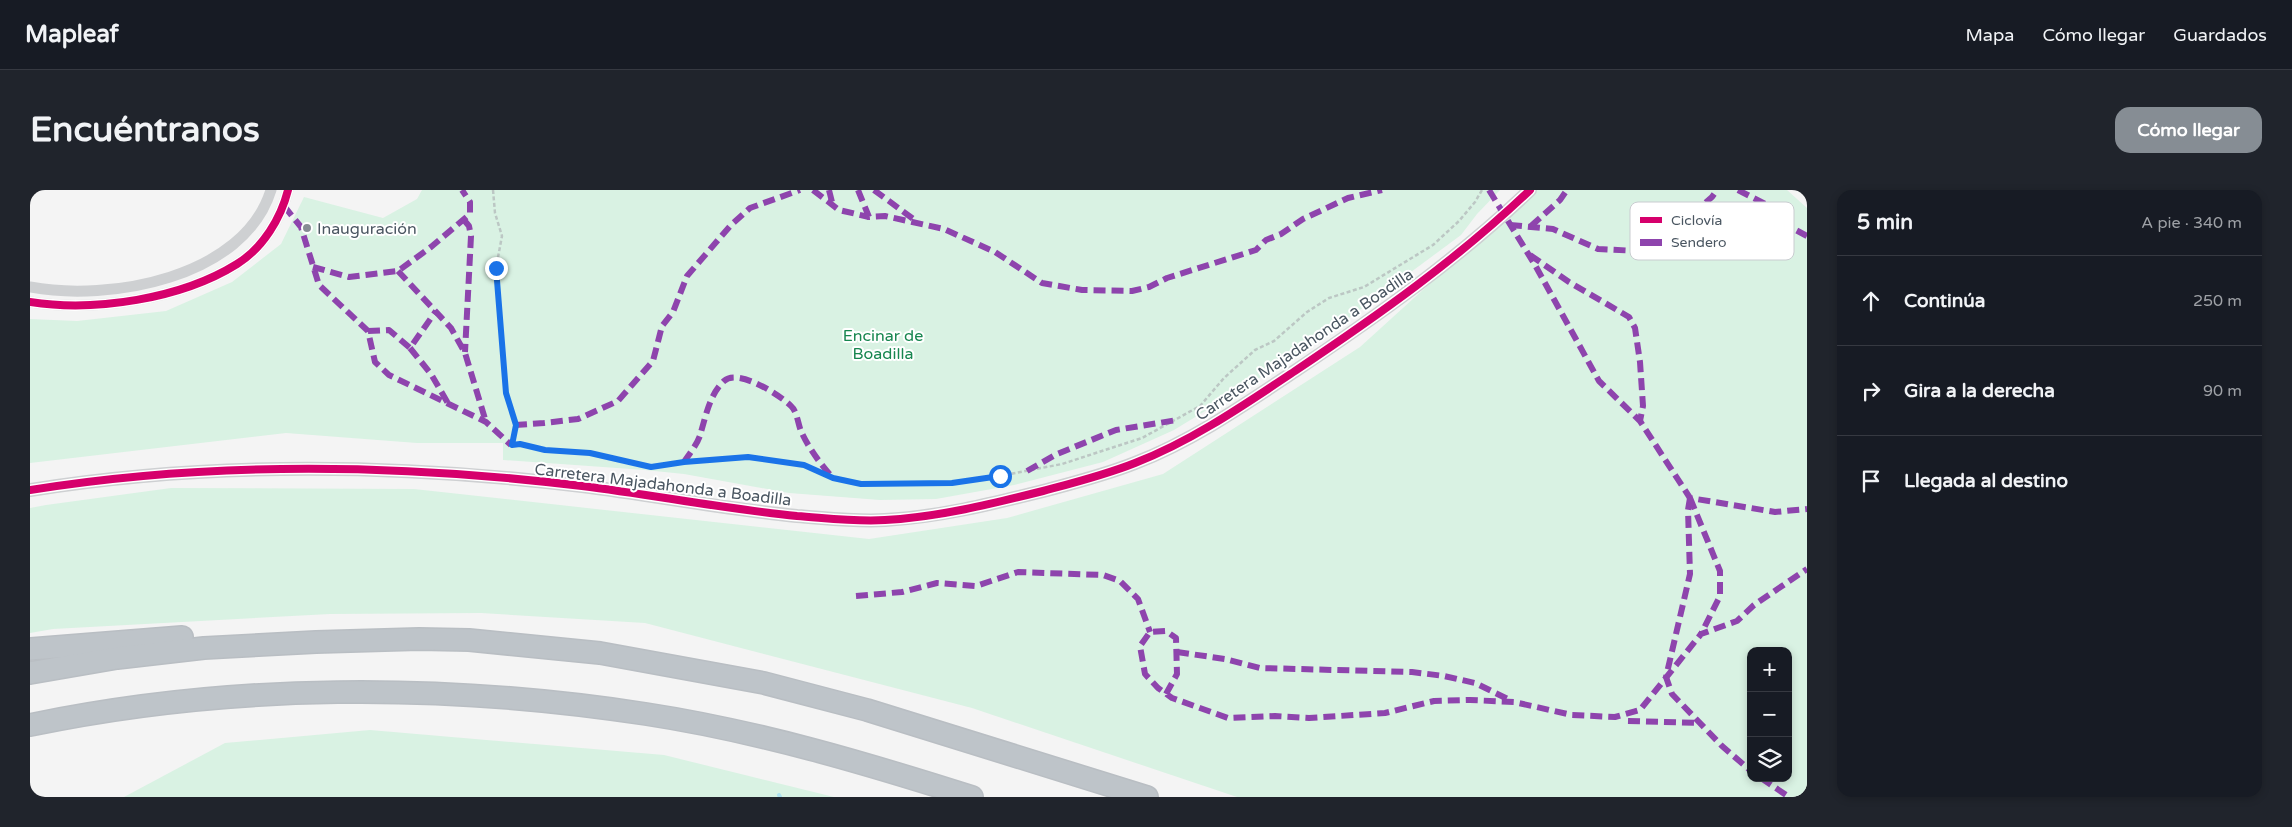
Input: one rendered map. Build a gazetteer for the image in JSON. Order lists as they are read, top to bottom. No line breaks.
{"streets":{"street":["Carretera Majadahonda a Boadilla"]},"parks":["Encinar de Boadilla"],"places":["Inauguración"],"legend":["Ciclovía","Sendero"],"page":{"header":"Mapleaf","nav":["Mapa","Cómo llegar","Guardados"],"buttons":"Cómo llegar","title":"Encuéntranos","heading":["5 min","A pie · 340 m"],"list":[["Continúa","250 m"],["Gira a la derecha","90 m"],"Llegada al destino"],"map_buttons":["+","−"]}}
